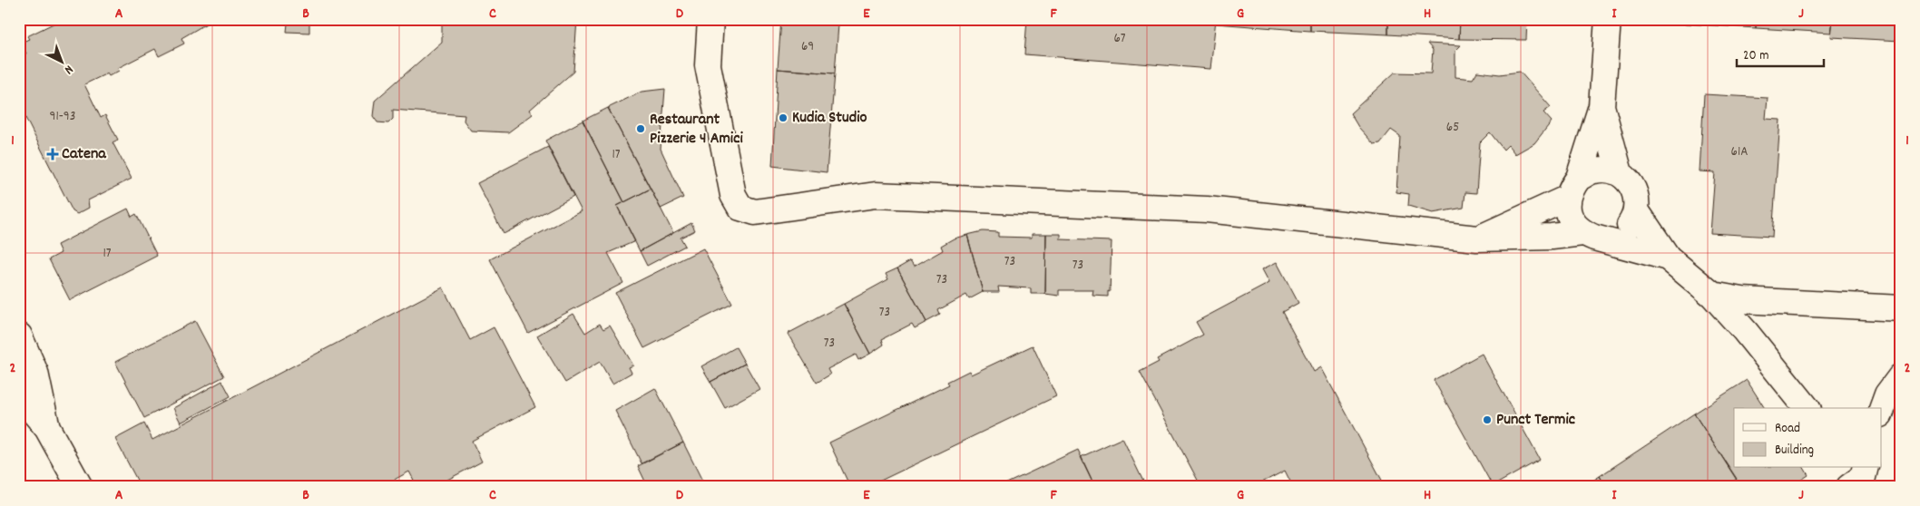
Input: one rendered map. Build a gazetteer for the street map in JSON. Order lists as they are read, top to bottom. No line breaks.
{"places":{"other":["Kudia Studio","Restaurant Pizzerie 4 Amici","Punct Termic"],"health":["Catena"]},"house_numbers":["67","69","91-93","65","61A","17","17","73","73","73","73","73"],"legend":["Road","Building"],"scale_bar":"20 m","north":"bottom right","grid":{"columns":["A","B","C","D","E","F","G","H","I","J"],"rows":["1","2"]}}
